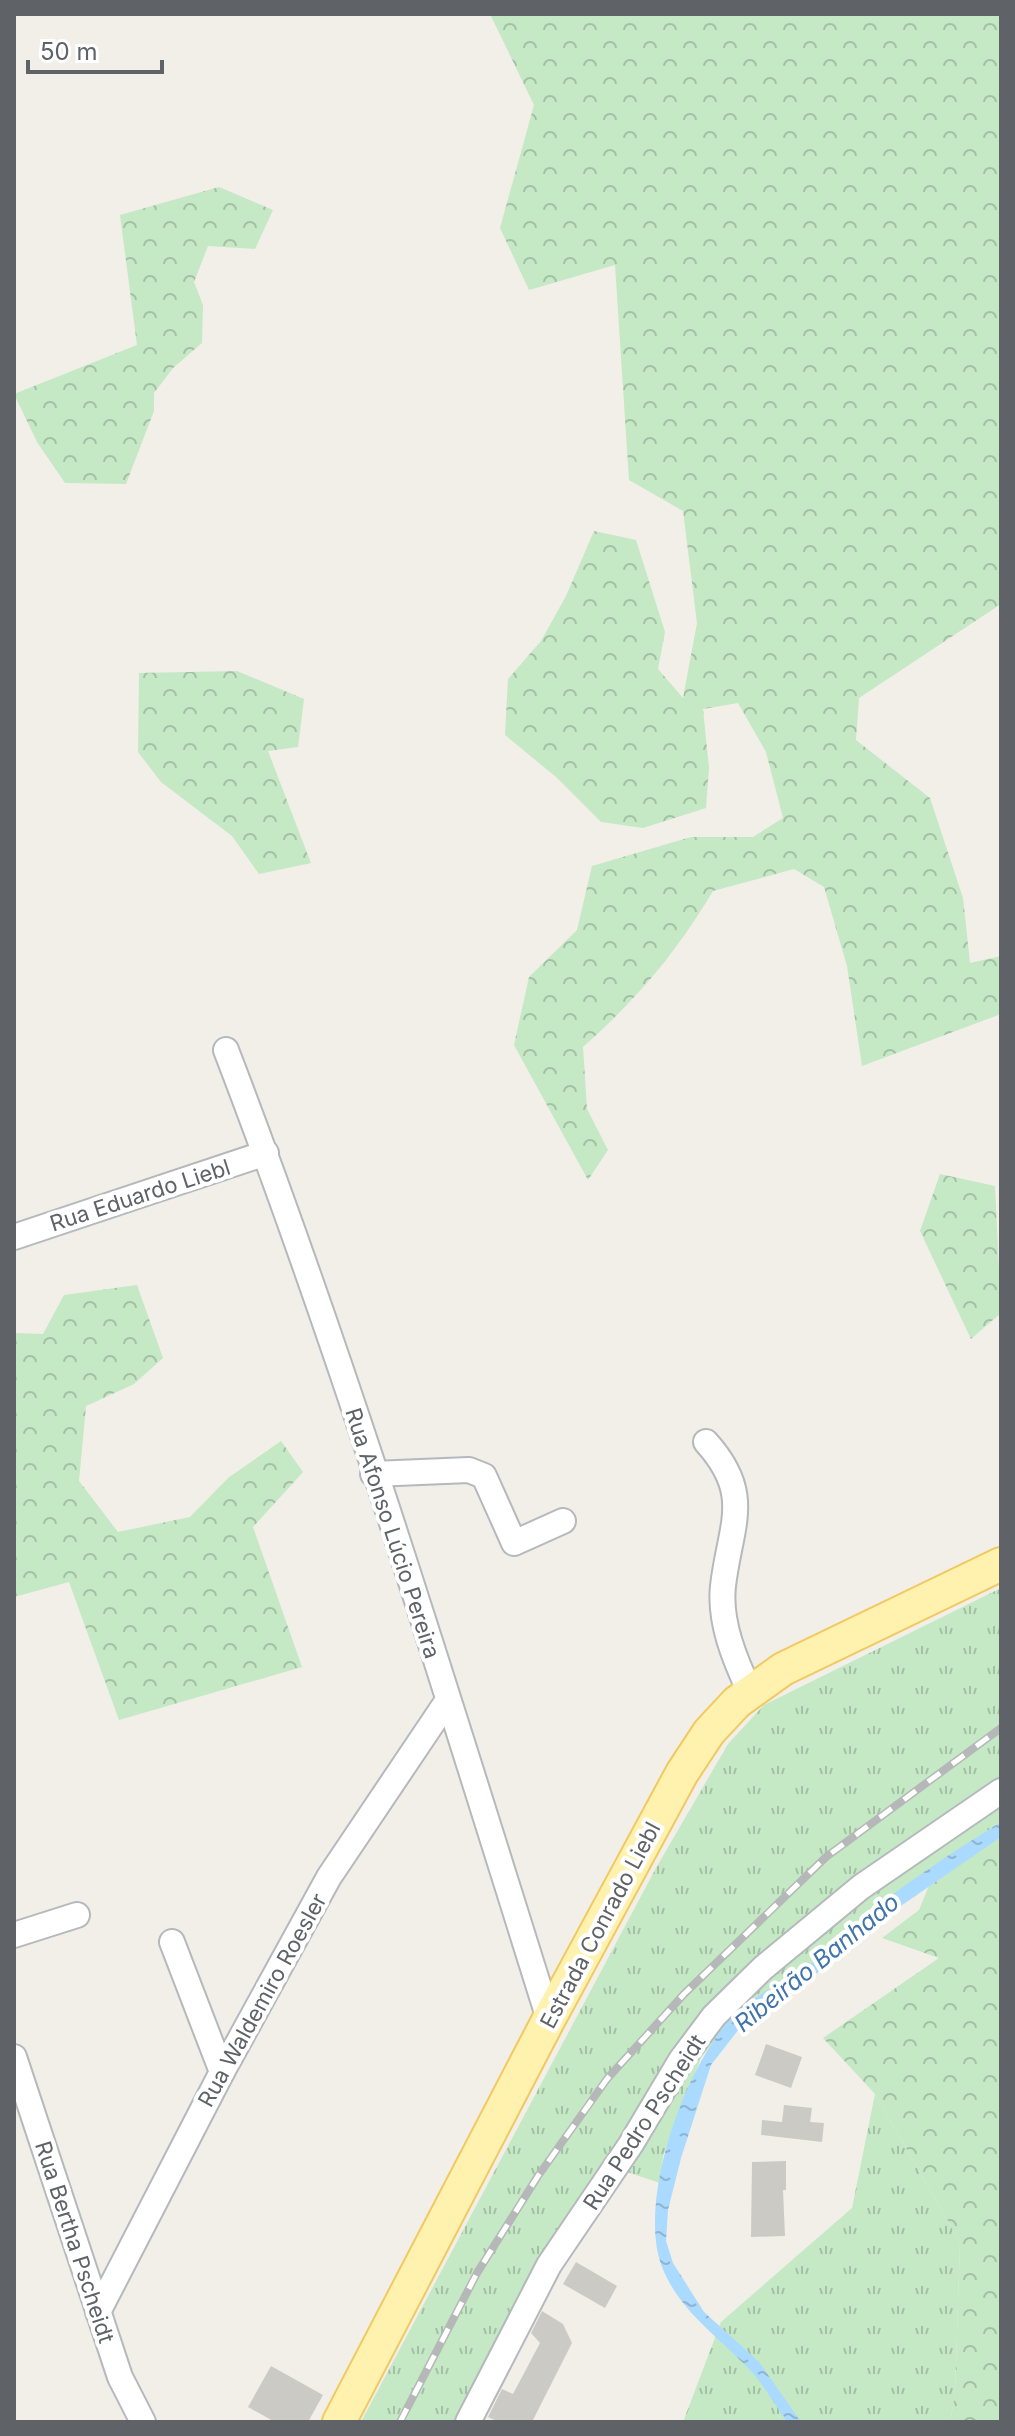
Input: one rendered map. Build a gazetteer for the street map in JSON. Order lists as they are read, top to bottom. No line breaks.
{"streets":{"main road":["Estrada Conrado Liebl"],"street":["Rua Eduardo Liebl","Rua Afonso Lúcio Pereira","Rua Waldemiro Roesler","Rua Pedro Pscheidt","Rua Bertha Pscheidt"]},"crossings":[["Rua Eduardo Liebl","Rua Afonso Lúcio Pereira"],["Rua Afonso Lúcio Pereira","Estrada Conrado Liebl"],["Rua Afonso Lúcio Pereira","Rua Waldemiro Roesler"],["Rua Waldemiro Roesler","Rua Bertha Pscheidt"]],"water":["Ribeirão Banhado"],"scale_bar":"50 m"}
